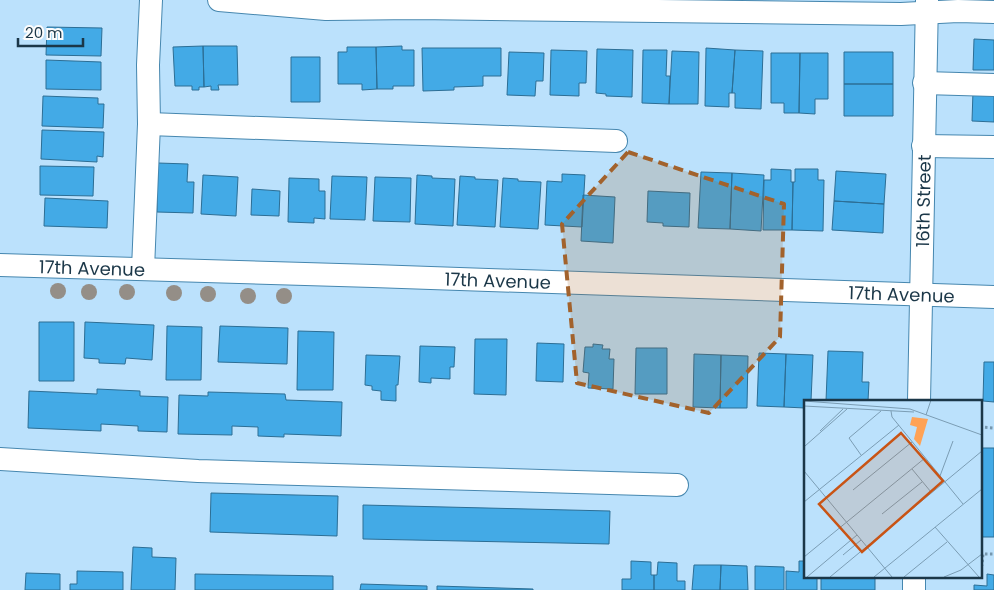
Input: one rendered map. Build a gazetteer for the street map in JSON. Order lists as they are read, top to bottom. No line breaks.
{"streets":{"street":["16th Street","17th Avenue"]},"crossings":[["16th Street","17th Avenue"]],"scale_bar":"20 m"}
